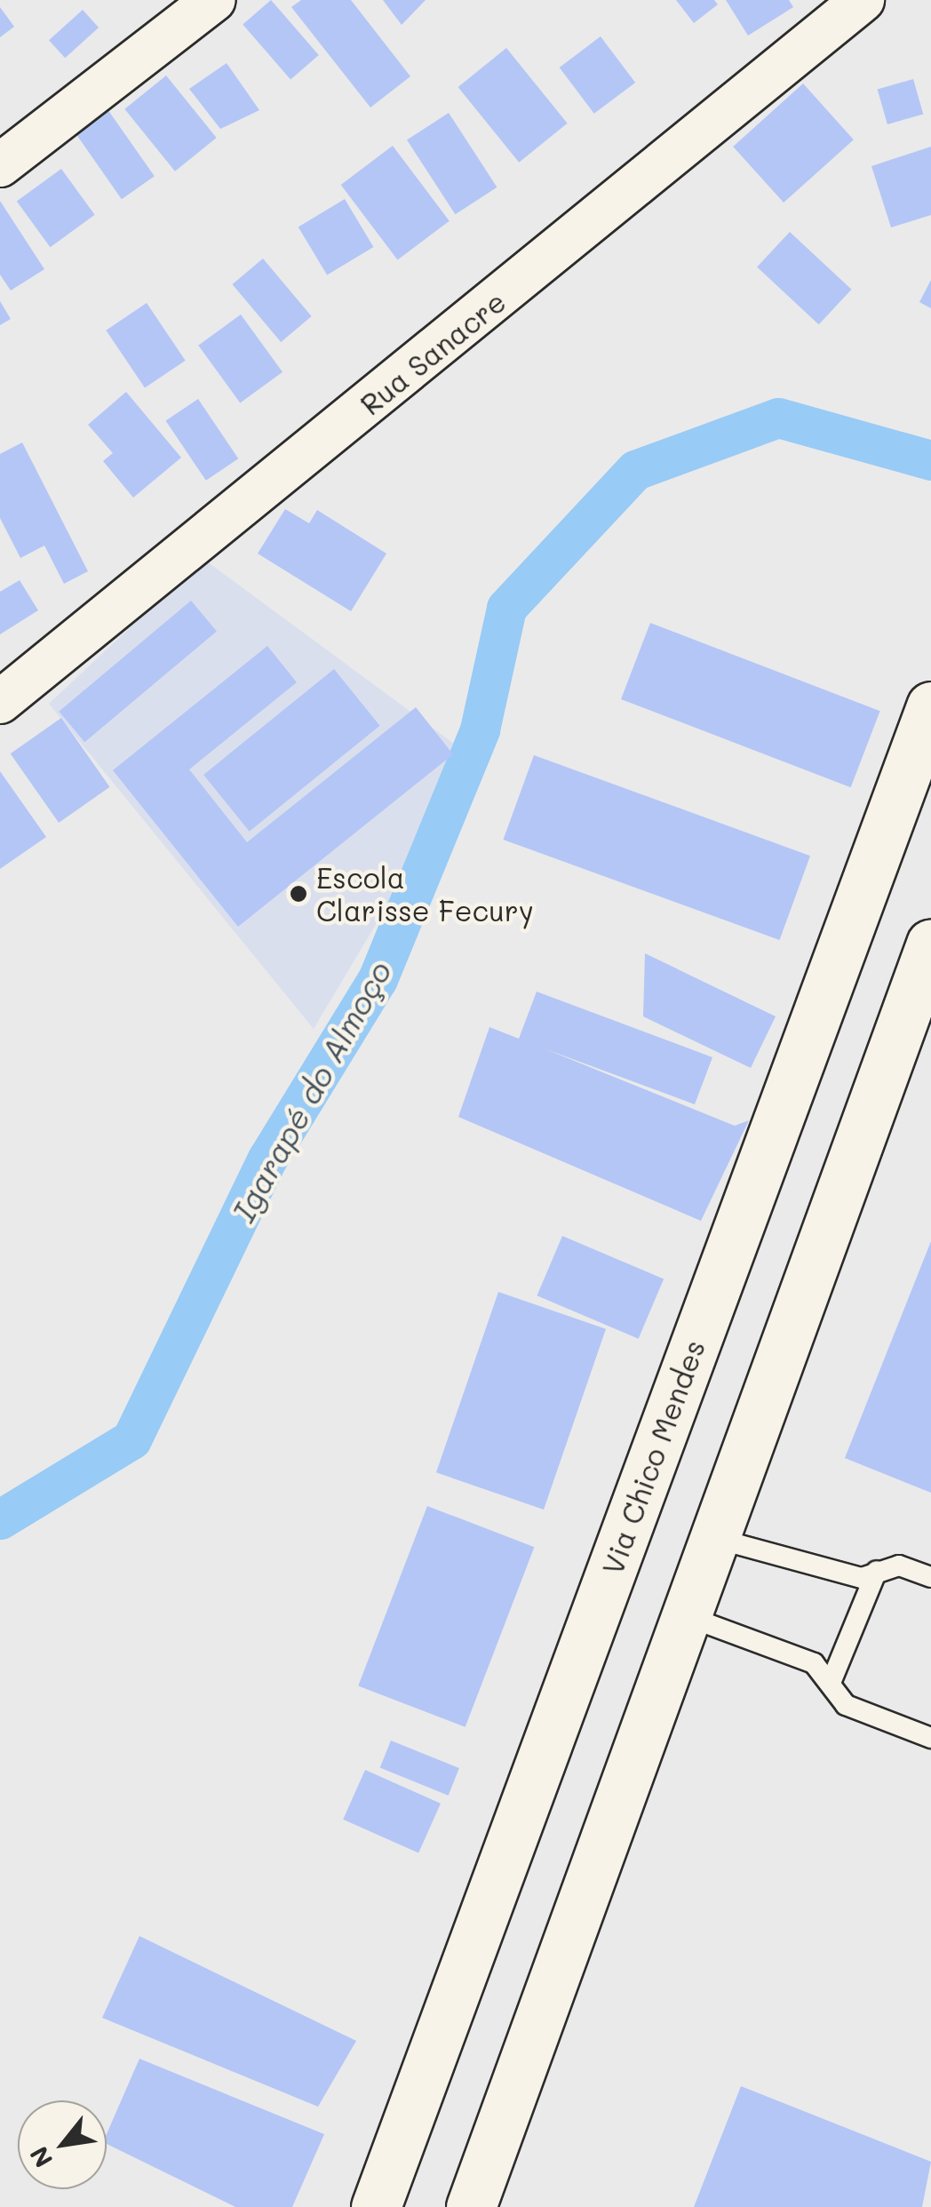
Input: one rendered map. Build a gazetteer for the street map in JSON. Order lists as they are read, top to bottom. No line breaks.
{"streets":{"main road":["Via Chico Mendes"],"street":["Rua Sanacre"]},"water":["Igarapé do Almoço"],"places":["Escola Clarisse Fecury"],"north":"bottom left"}
